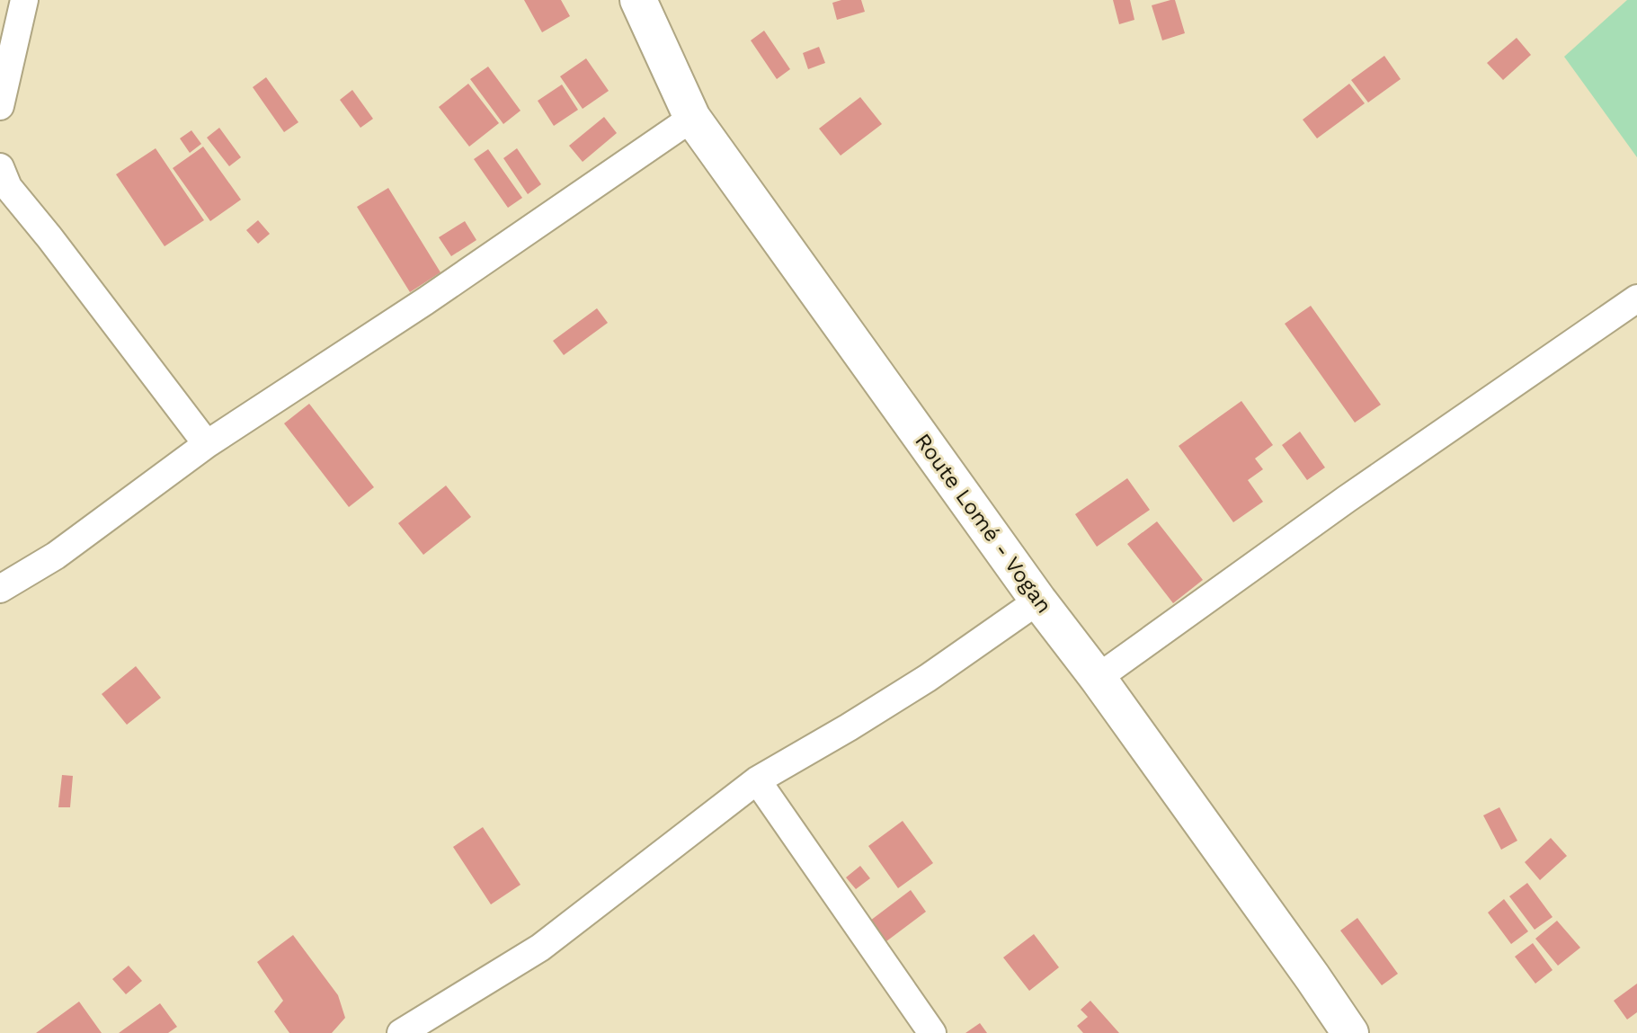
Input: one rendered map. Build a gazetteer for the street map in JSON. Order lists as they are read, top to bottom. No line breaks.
{"streets":{"main road":["Route Lomé - Vogan"]}}
